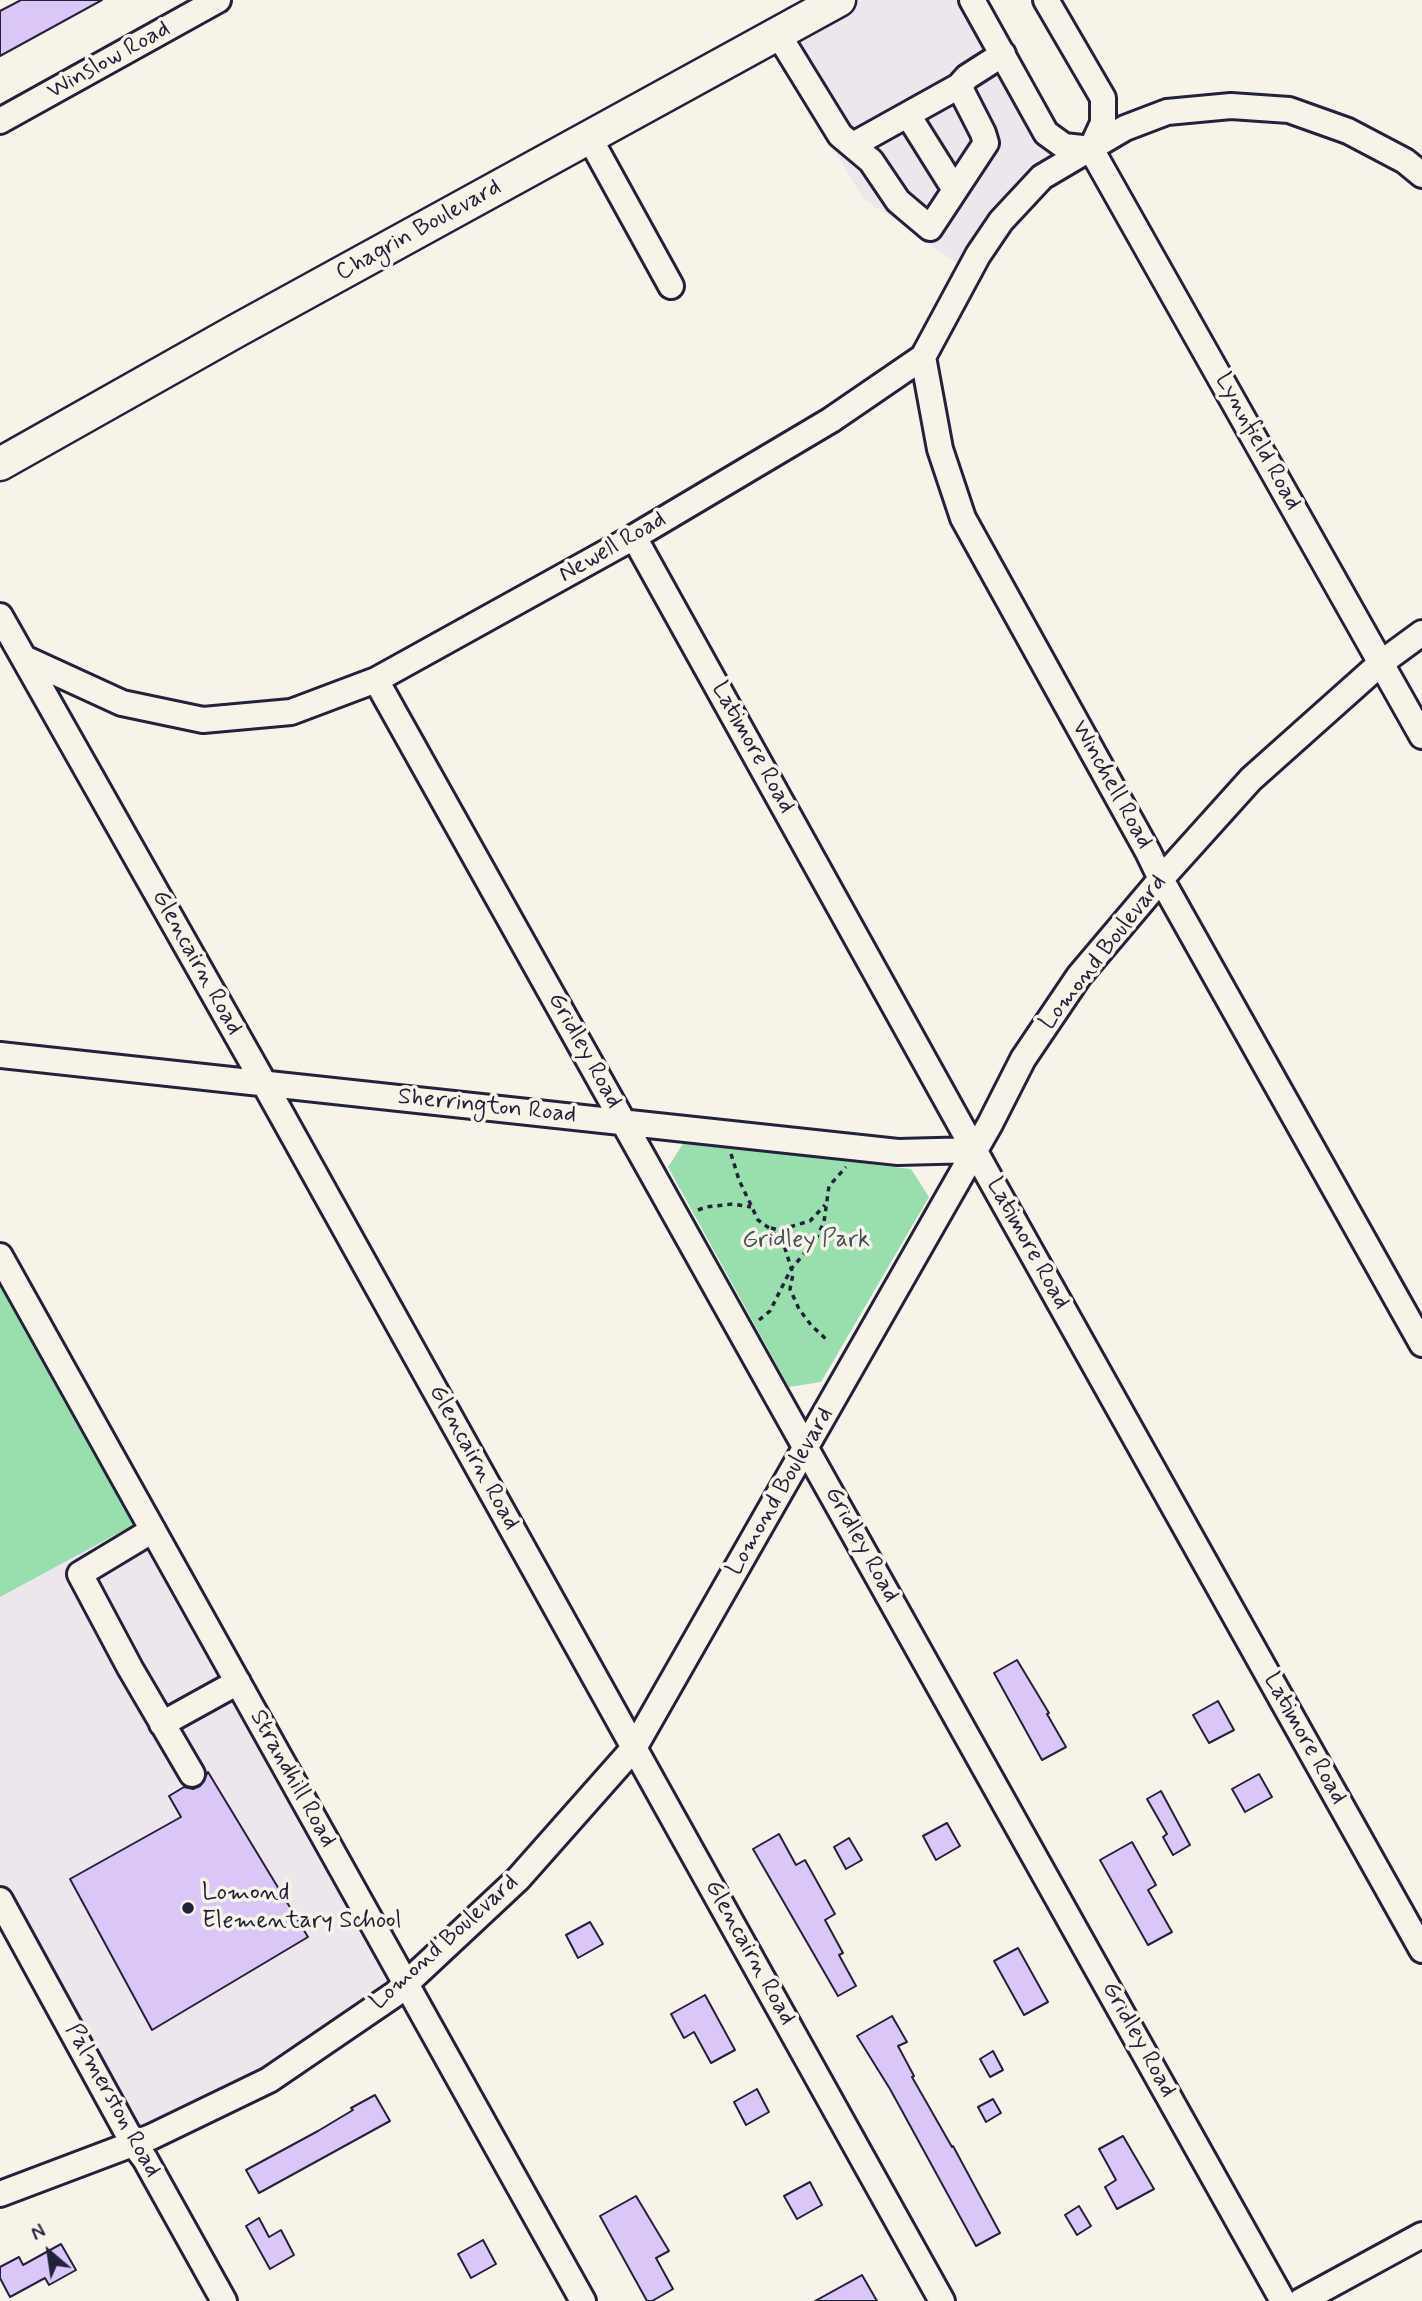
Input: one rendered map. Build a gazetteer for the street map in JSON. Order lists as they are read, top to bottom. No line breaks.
{"streets":{"main road":["Chagrin Boulevard"],"street":["Winslow Road","Lynnfield Road","Newell Road","Latimore Road","Winchell Road","Lomond Boulevard","Glencairn Road","Gridley Road","Sherrington Road","Strandhill Road","Palmerston Road"]},"crossings":[["Lynnfield Road","Newell Road"],["Lynnfield Road","Lomond Boulevard"],["Newell Road","Latimore Road"],["Newell Road","Winchell Road"],["Newell Road","Glencairn Road"],["Newell Road","Gridley Road"],["Latimore Road","Lomond Boulevard"],["Latimore Road","Sherrington Road"],["Winchell Road","Lomond Boulevard"],["Lomond Boulevard","Glencairn Road"],["Lomond Boulevard","Gridley Road"],["Lomond Boulevard","Sherrington Road"],["Lomond Boulevard","Strandhill Road"],["Lomond Boulevard","Palmerston Road"],["Glencairn Road","Sherrington Road"],["Gridley Road","Sherrington Road"]],"parks":["Gridley Park"],"places":["Lomond Elementary School"],"north":"top left"}
